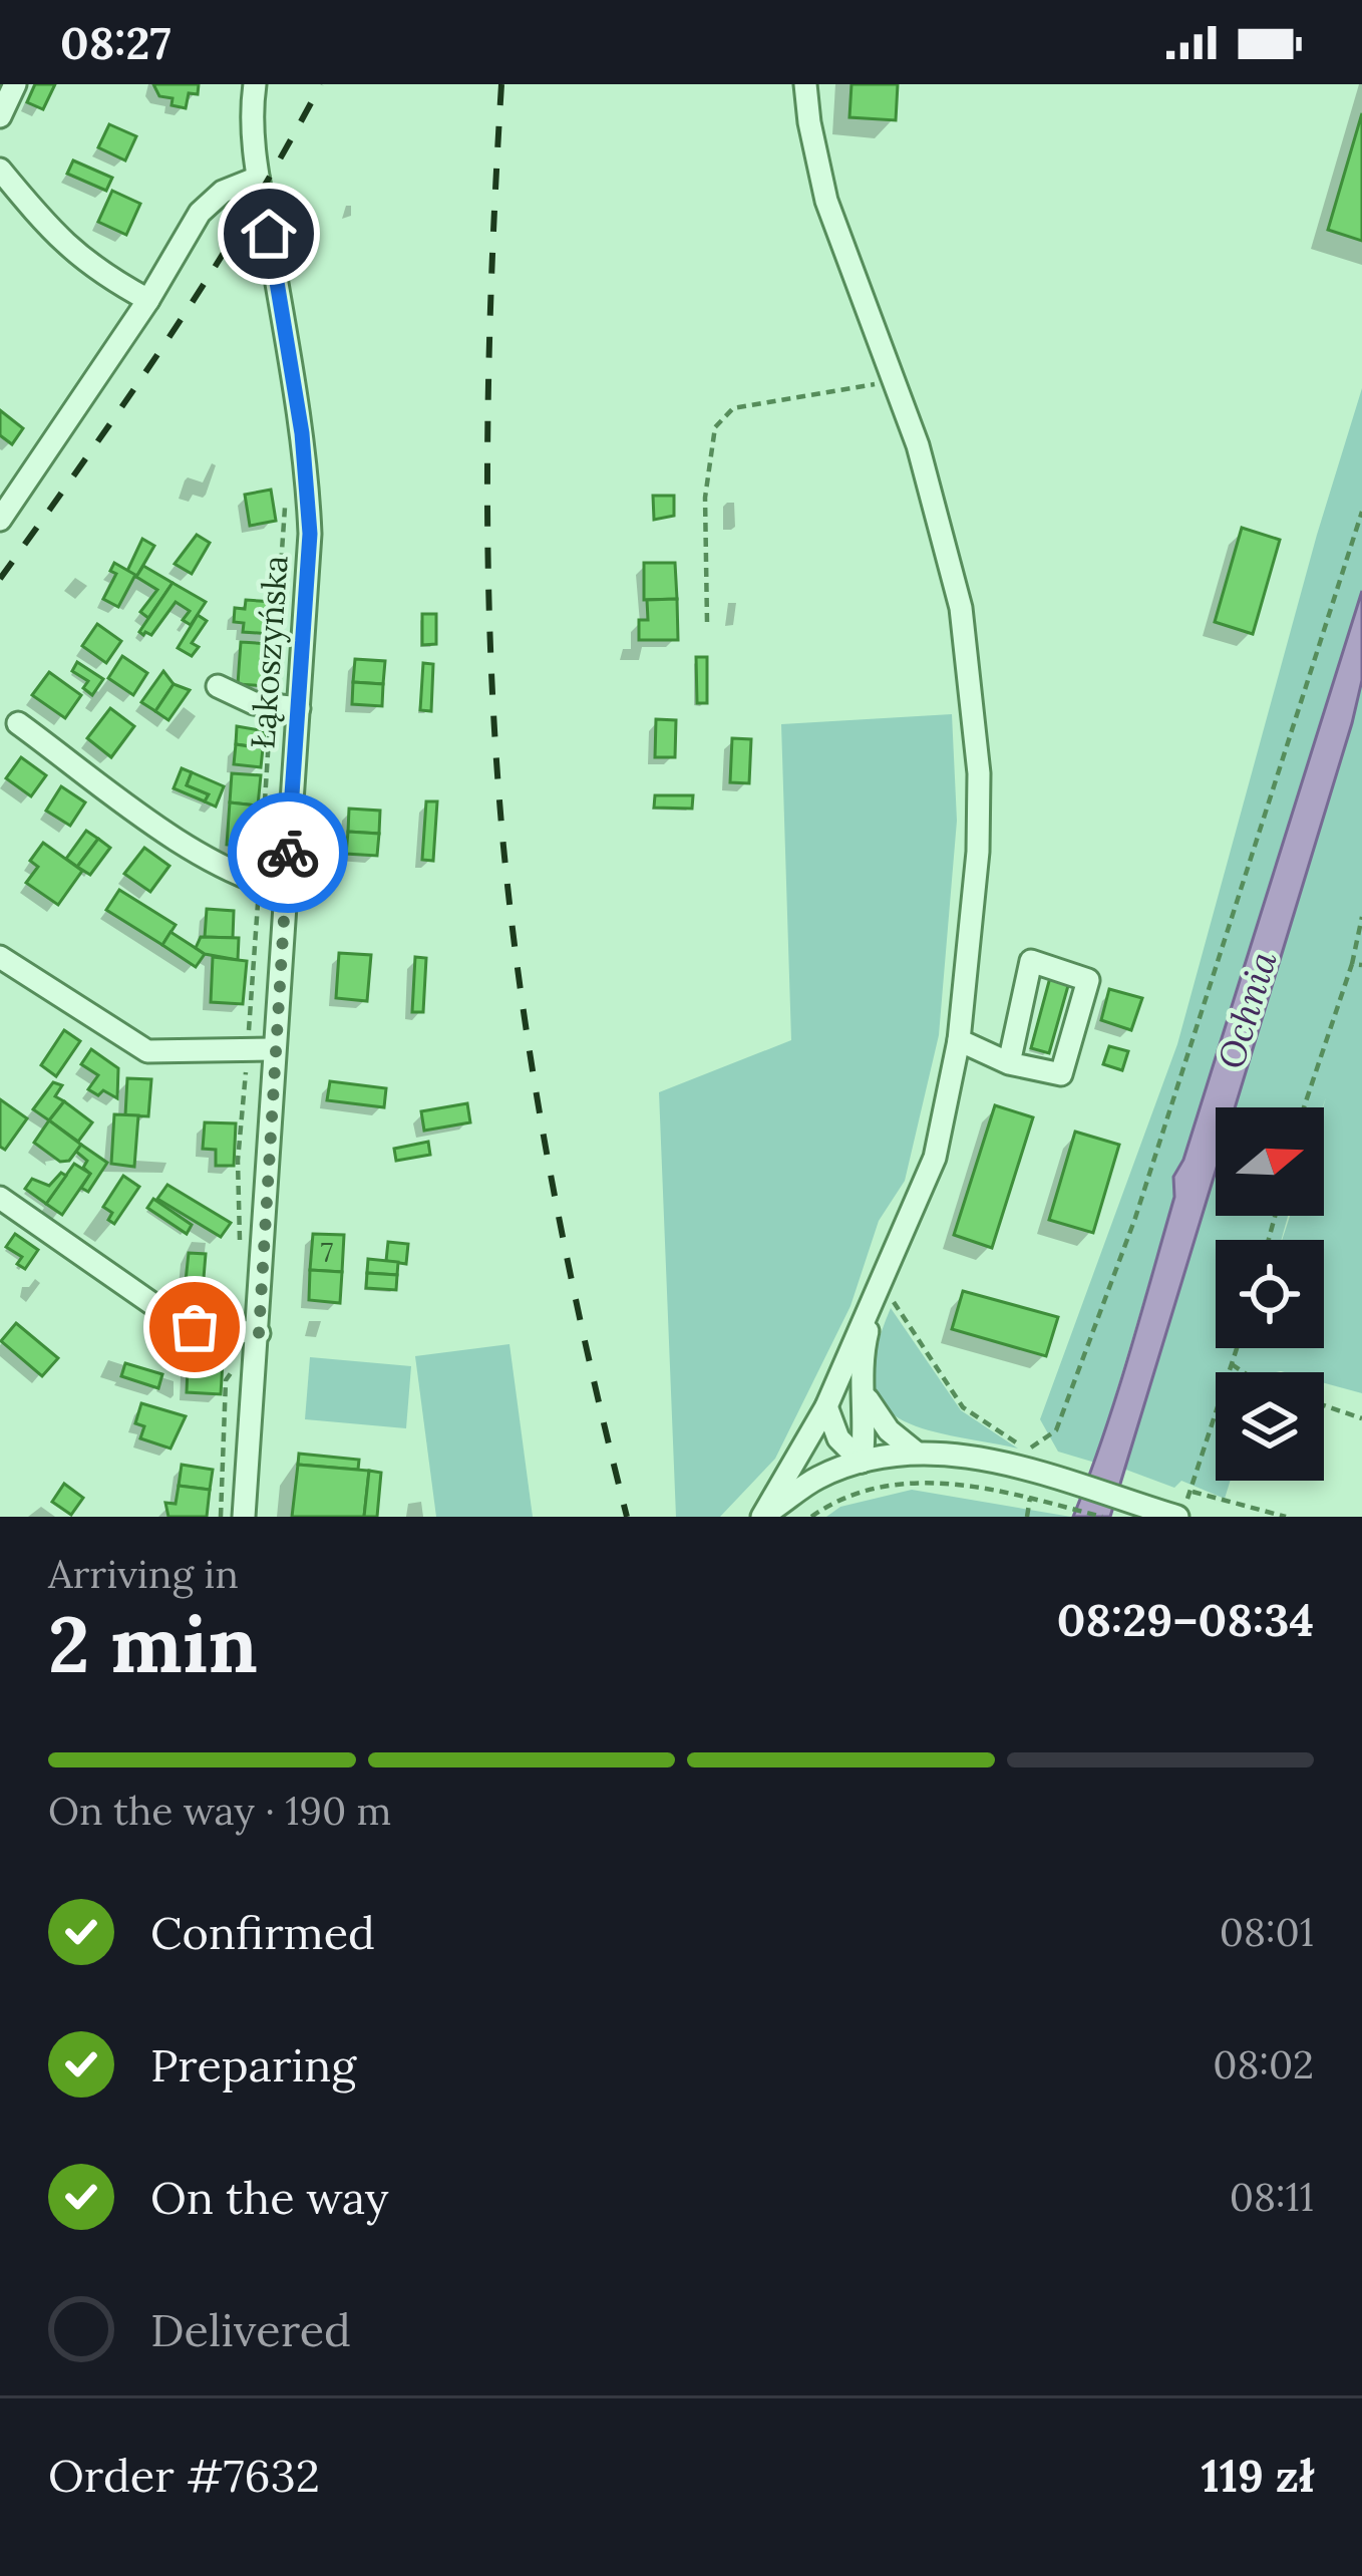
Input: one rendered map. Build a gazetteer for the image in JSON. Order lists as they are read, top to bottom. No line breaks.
{"streets":{"street":["Łąkoszyńska"]},"water":["Ochnia"],"house_numbers":["7"],"north":"right","page":{"status":"08:27","heading":["2 min","Arriving in","08:29–08:34"],"panel":["Order #7632","119 zł"],"bar":"On the way · 190 m","list":[["Confirmed","08:01"],["Preparing","08:02"],["On the way","08:11"],"Delivered"]}}
